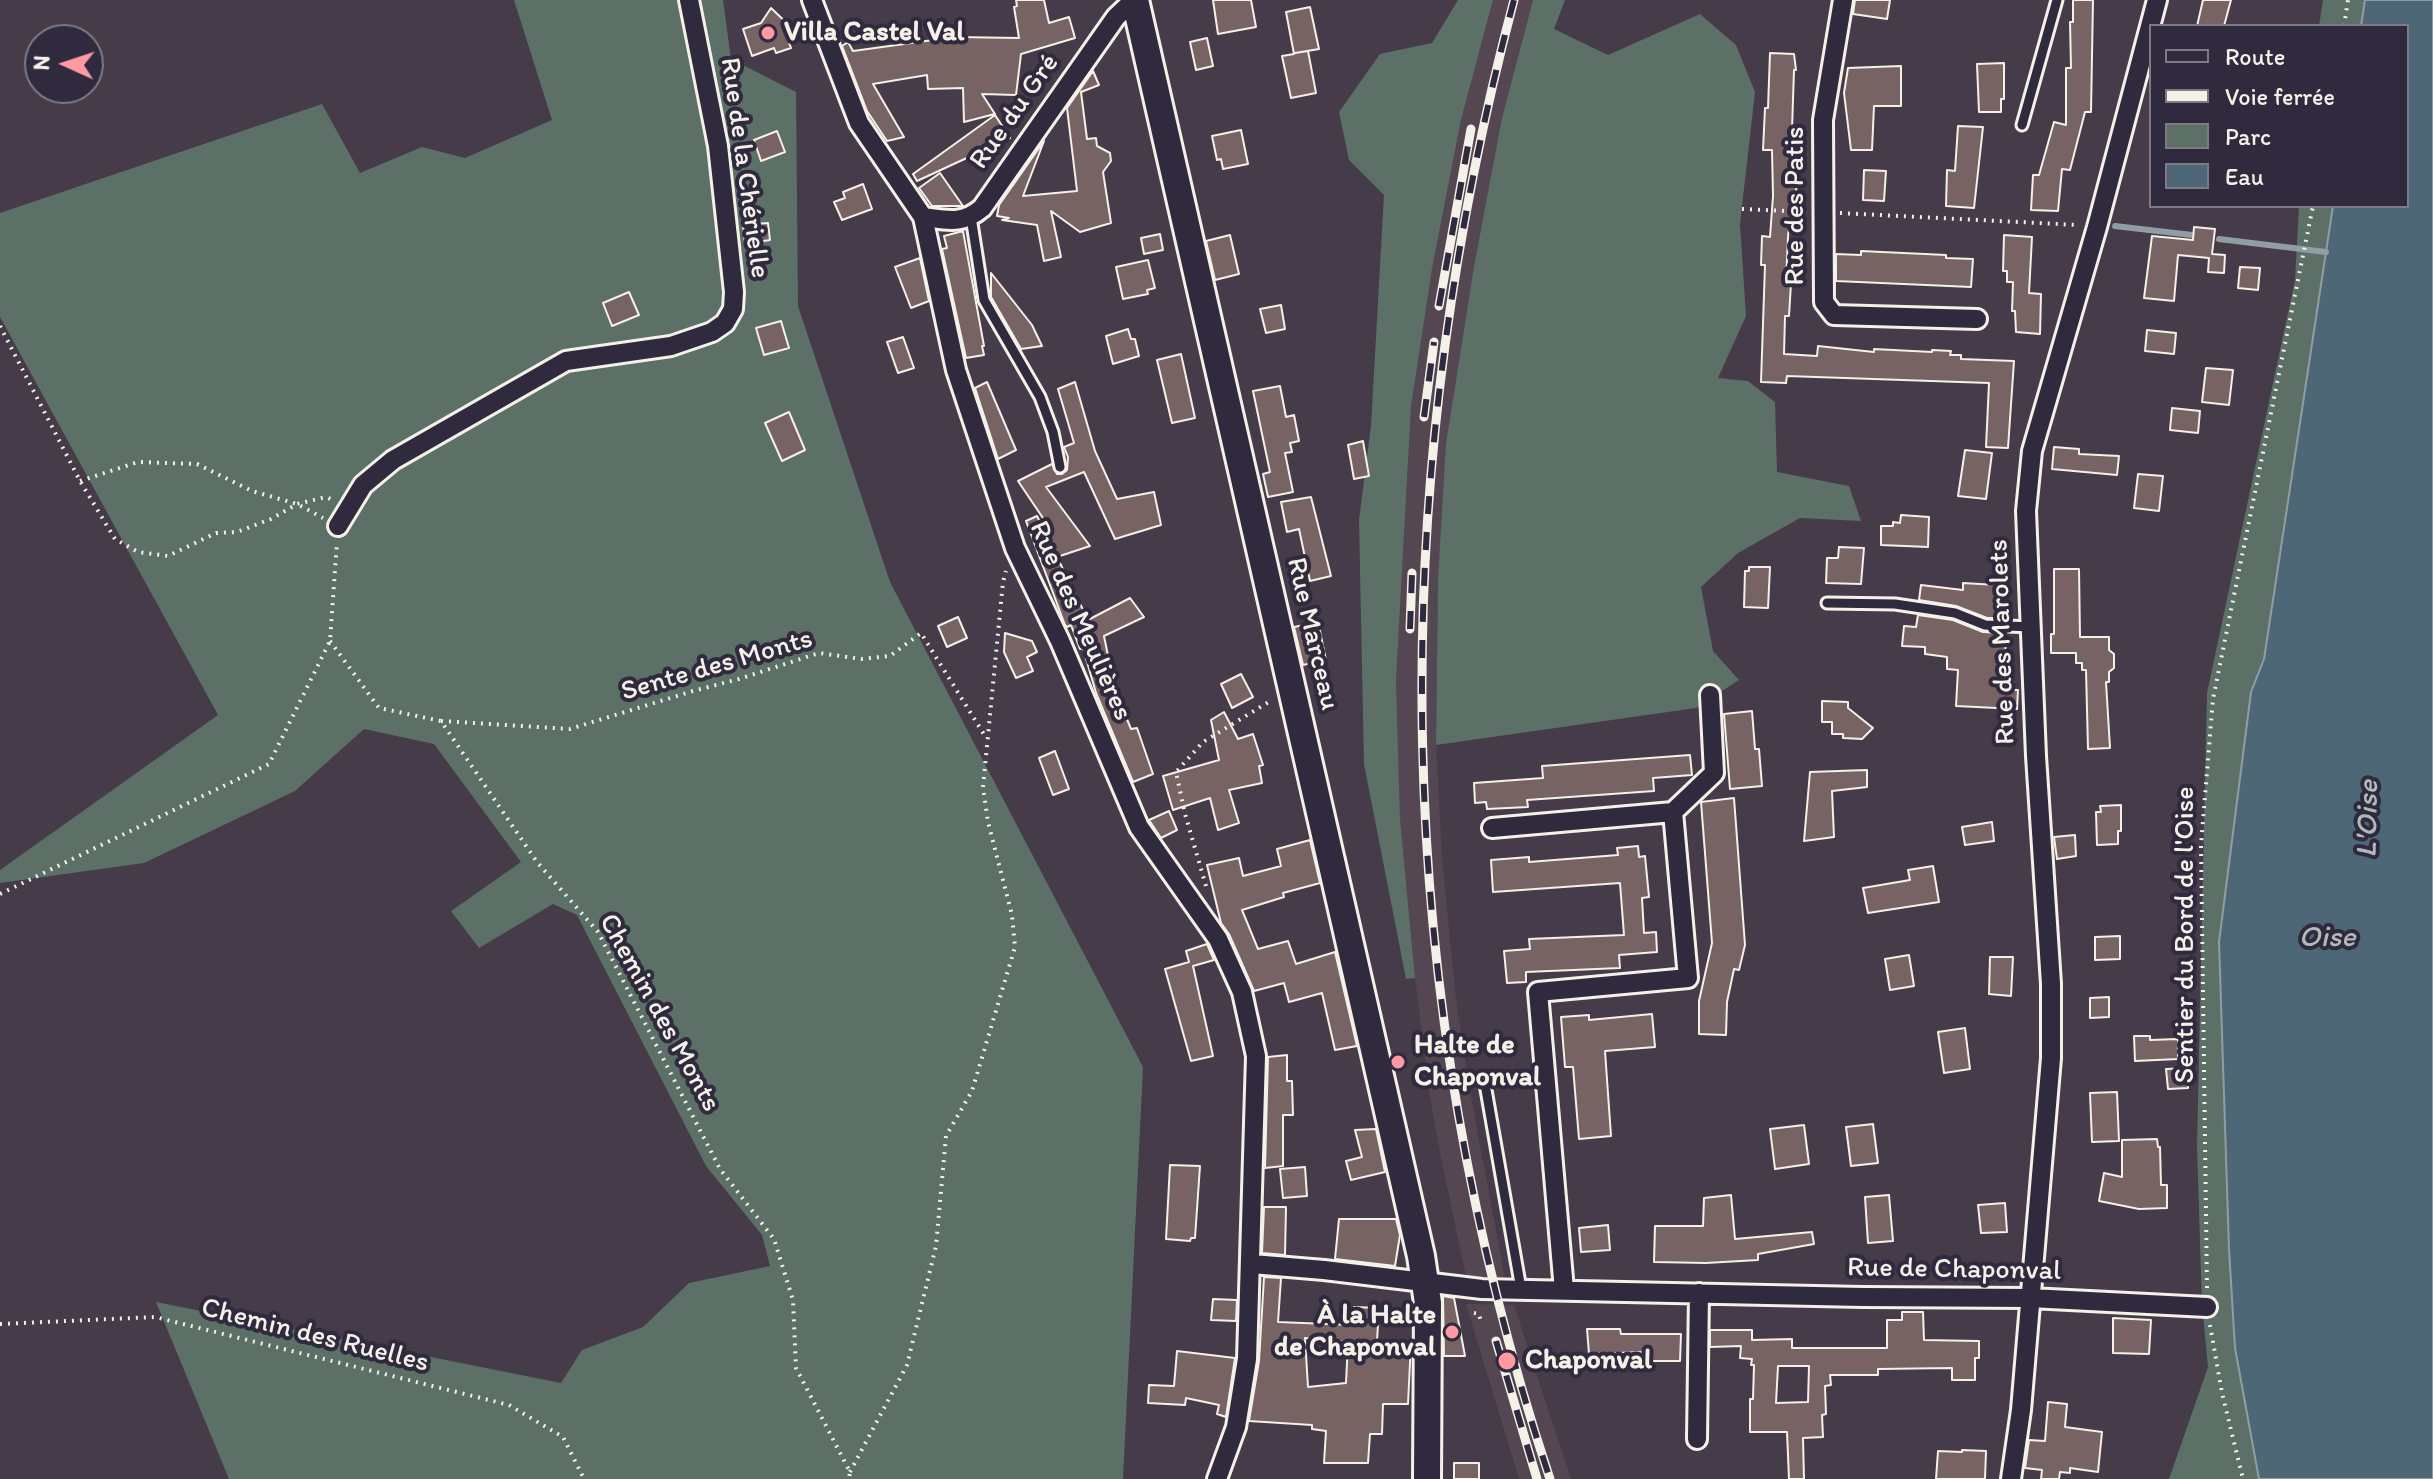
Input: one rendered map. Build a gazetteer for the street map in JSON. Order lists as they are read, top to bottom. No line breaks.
{"streets":{"main road":["Rue Marceau"],"street":["Rue du Gré","Rue de la Chérielle","Rue des Patis","Rue des Meulières","Rue des Marolets","Rue de Chaponval"],"path":["Sente des Monts","Sentier du Bord de l'Oise","Chemin des Monts","Chemin des Ruelles"]},"crossings":[["Rue du Gré","Rue Marceau"],["Rue des Meulières","Rue de Chaponval"],["Rue Marceau","Rue de Chaponval"],["Rue des Marolets","Rue de Chaponval"],["Sente des Monts","Chemin des Monts"],["Sentier du Bord de l'Oise","Rue de Chaponval"]],"water":["L'Oise","Oise"],"places":["Villa Castel Val","Halte de Chaponval","À la Halte de Chaponval","Chaponval"],"legend":["Route","Voie ferrée","Parc","Eau"],"north":"left"}
